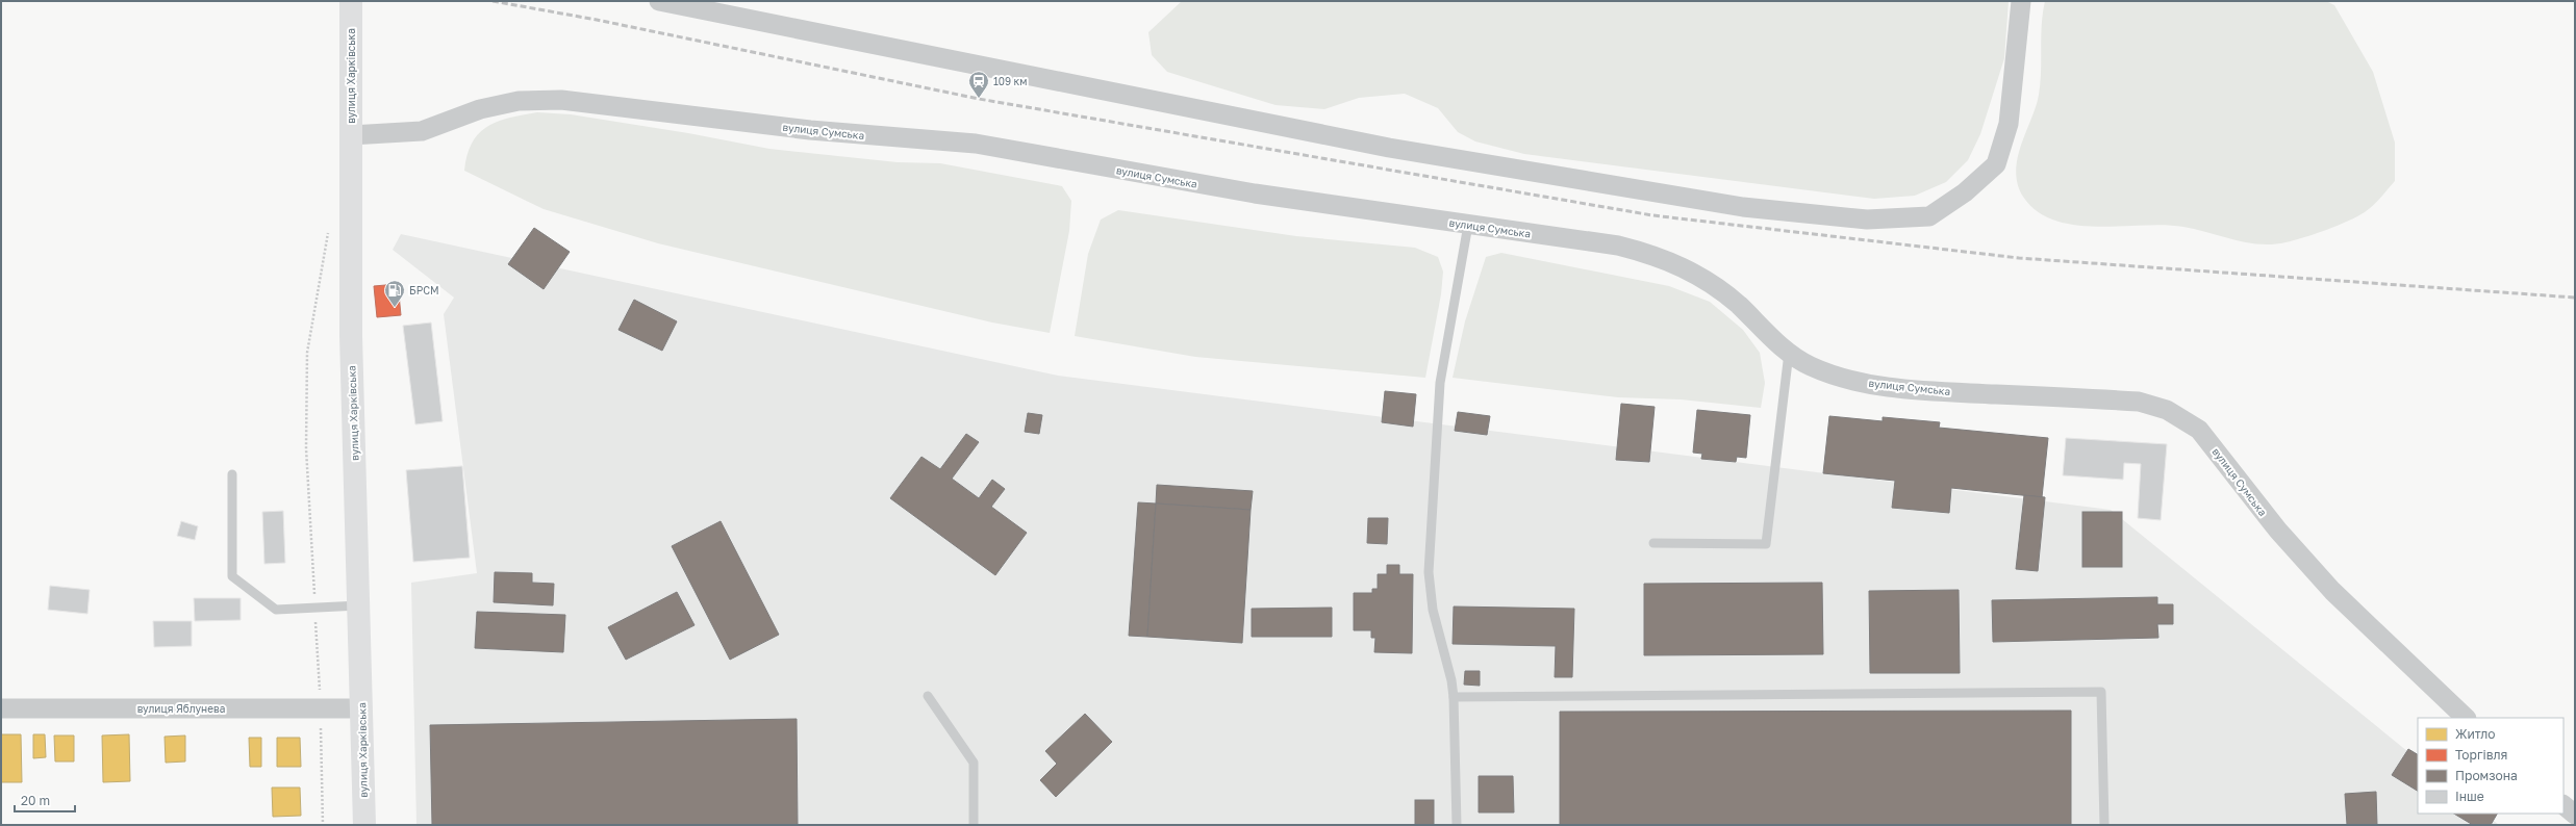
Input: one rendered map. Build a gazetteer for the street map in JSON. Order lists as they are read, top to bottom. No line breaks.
{"streets":{"main road":["вулиця Харківська"],"street":["вулиця Сумська","вулиця Яблунева"]},"crossings":[["вулиця Харківська","вулиця Сумська"],["вулиця Харківська","вулиця Яблунева"]],"places":{"station":["109 км"],"fuel station":["БРСМ"]},"legend":["Житло","Торгівля","Промзона","Інше"],"scale_bar":"20 m"}
